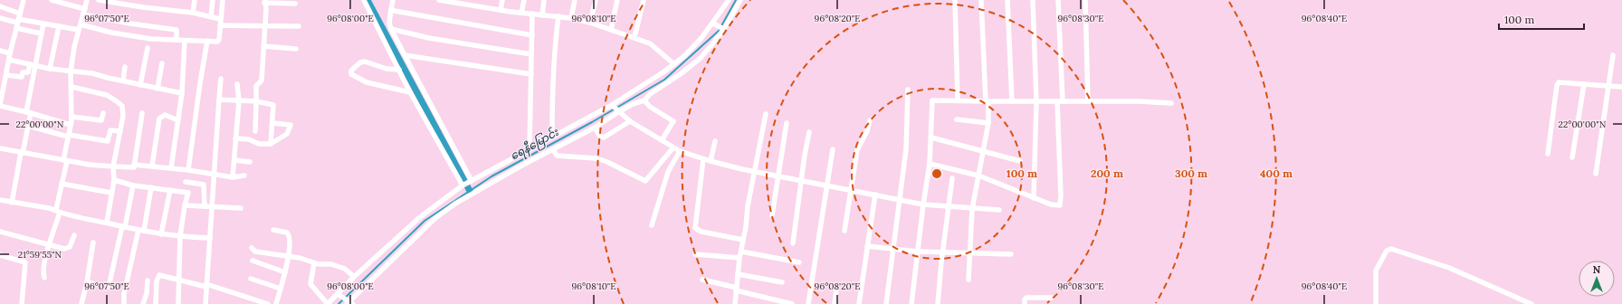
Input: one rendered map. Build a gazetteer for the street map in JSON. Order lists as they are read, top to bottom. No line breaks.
{"water":["ရေနီမြောင်း"],"scale_bar":"100 m","north":"top","coordinates":["96°07'50\"E","96°08'00\"E","96°08'10\"E","96°08'20\"E","96°08'30\"E","96°08'40\"E","22°00'00\"N","21°59'55\"N"],"rings":["100 m","200 m","300 m","400 m"]}
